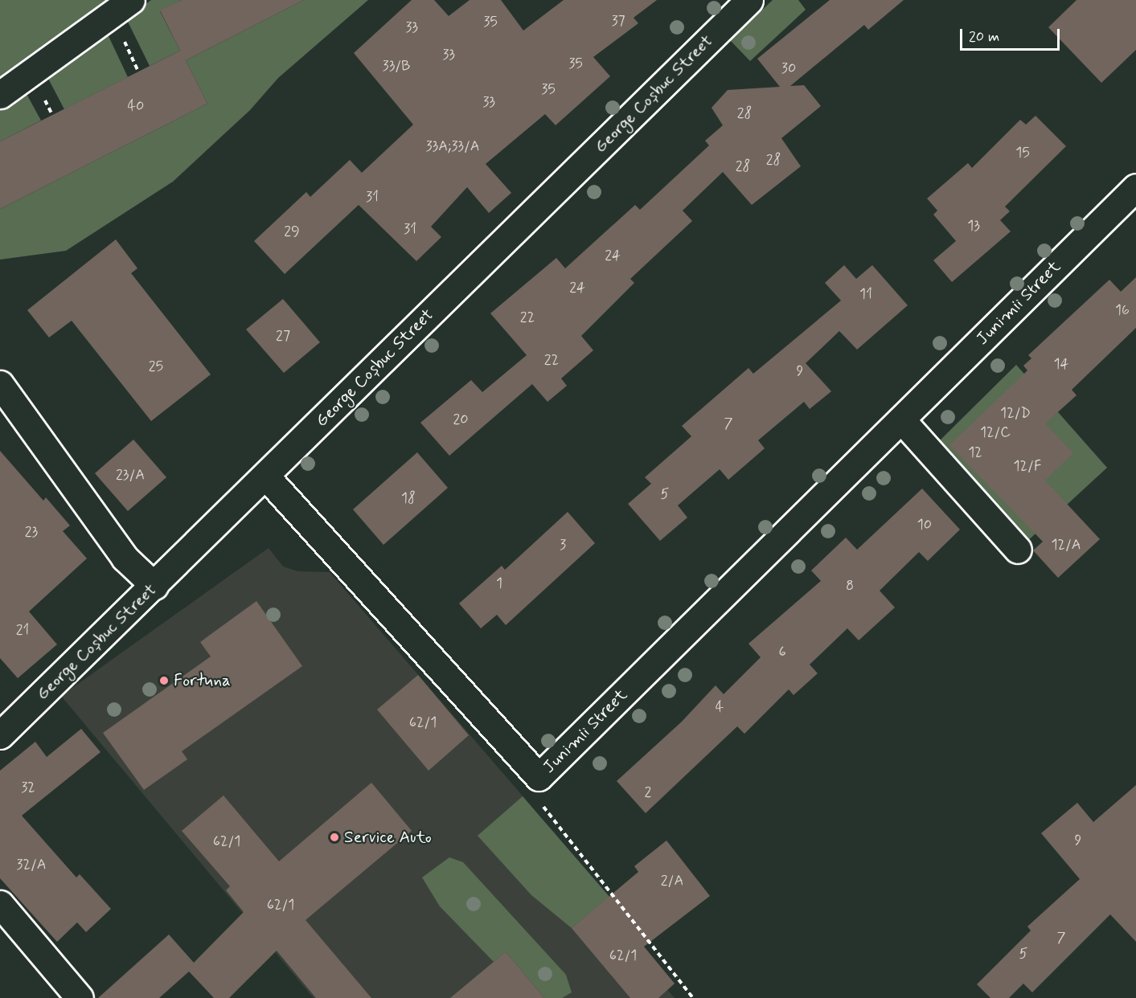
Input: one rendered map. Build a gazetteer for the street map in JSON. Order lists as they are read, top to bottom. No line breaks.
{"streets":{"street":["George Coșbuc Street","Junimii Street"]},"crossings":[["George Coșbuc Street","Junimii Street"]],"places":["Fortuna","Service Auto"],"house_numbers":["37","35","33","33","35","33/B","30","35","33","40","28","33A;33/A","15","28","28","31","13","31","29","24","24","11","16","22","27","22","14","25","9","12/D","20","7","12/C","12","12/F","23/A","5","18","10","23","3","12/A","1","8","21","6","4","62/1","32","2","9","62/1","32/A","2/A","62/1","7","5","62/1"],"scale_bar":"20 m"}
